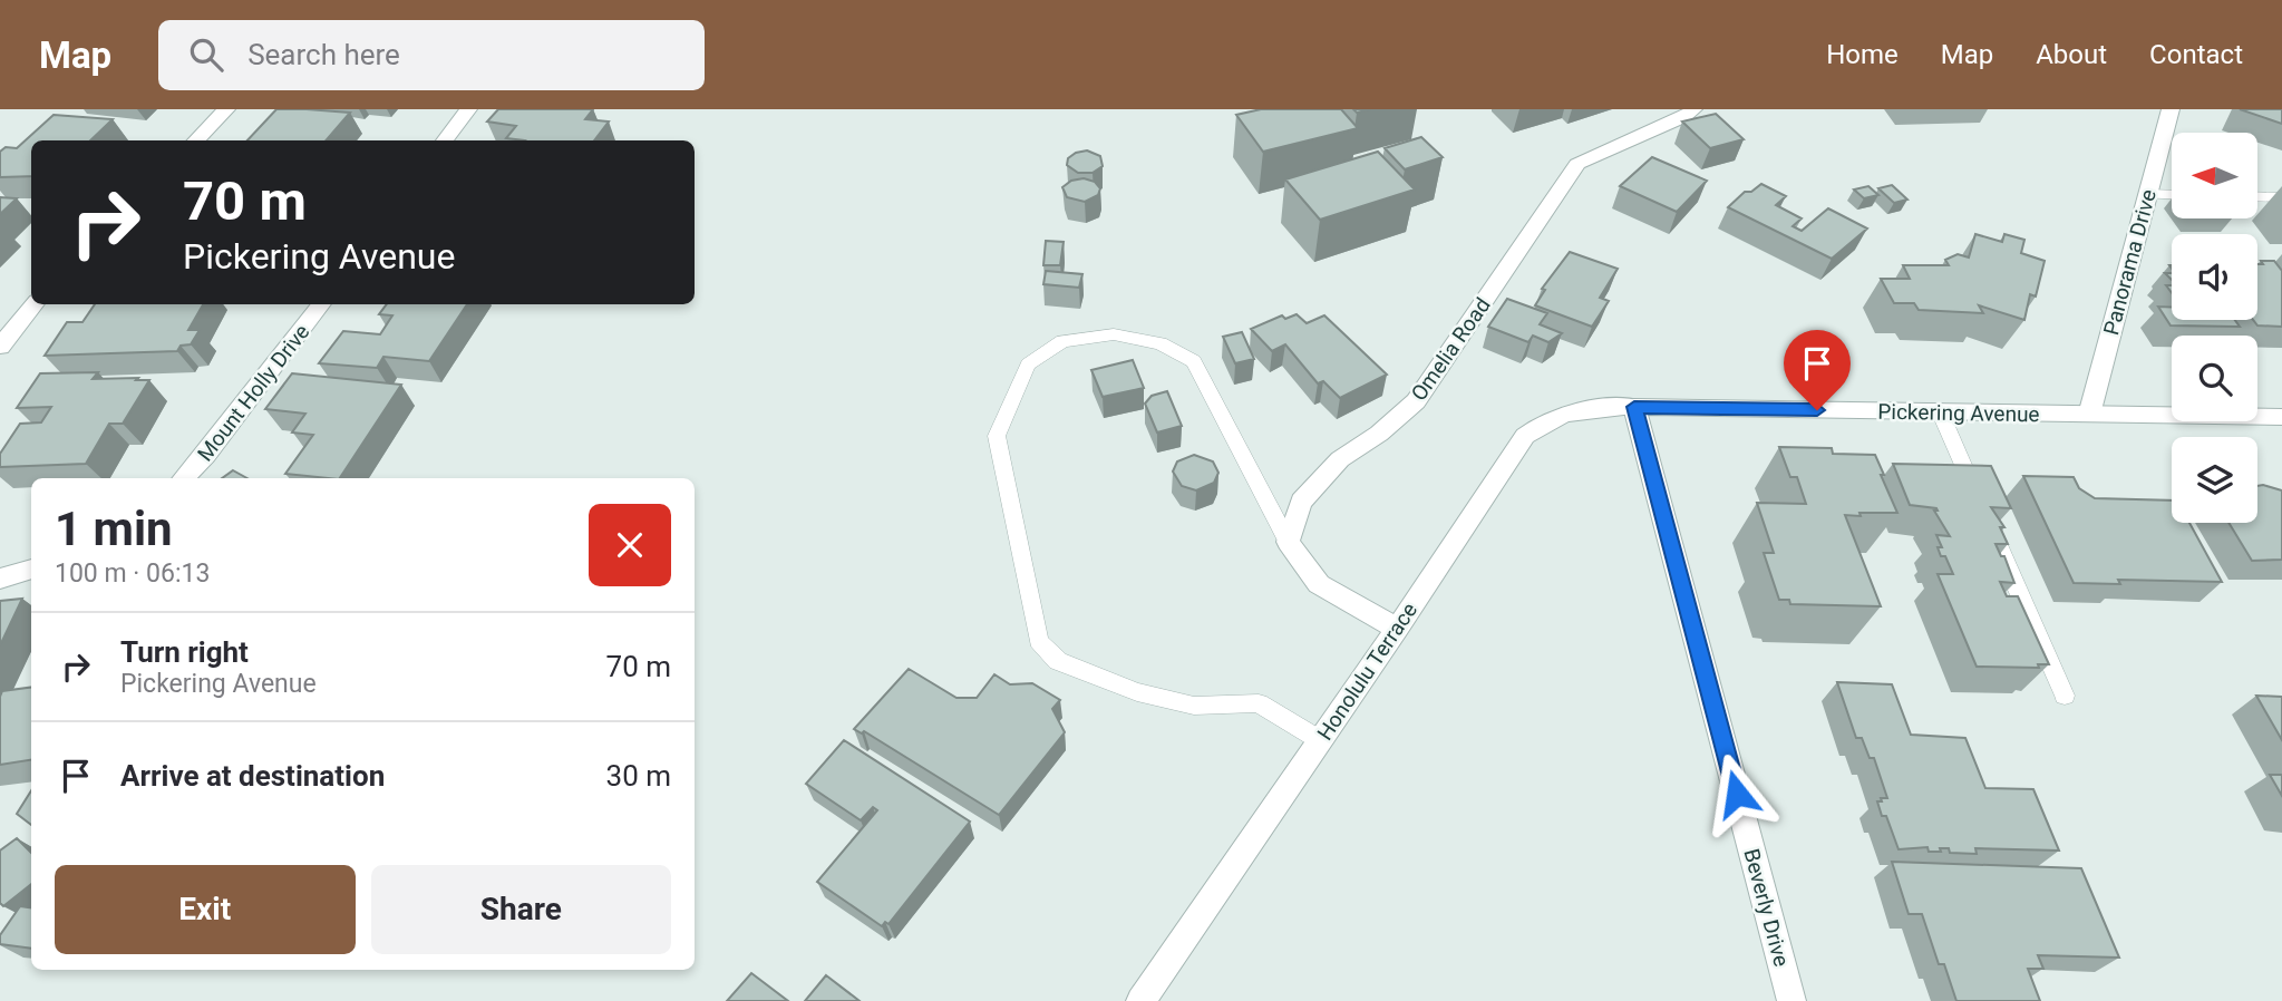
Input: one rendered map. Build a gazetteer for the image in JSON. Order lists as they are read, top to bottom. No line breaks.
{"streets":{"street":["Panorama Drive","Omelia Road","Mount Holly Drive","Pickering Avenue","Honolulu Terrace","Beverly Drive"]},"crossings":[["Panorama Drive","Pickering Avenue"],["Pickering Avenue","Honolulu Terrace"],["Pickering Avenue","Beverly Drive"],["Honolulu Terrace","Beverly Drive"]],"north":"left","page":{"header":"Map","search":"Search here","nav":["Home","Map","About","Contact"],"turn":["70 m","Pickering Avenue"],"heading":["1 min","100 m · 06:13"],"list":[{"name":"Turn right","note":"Pickering Avenue","value":"70 m"},{"name":"Arrive at destination","value":"30 m"}],"buttons":["Exit","Share"]}}
